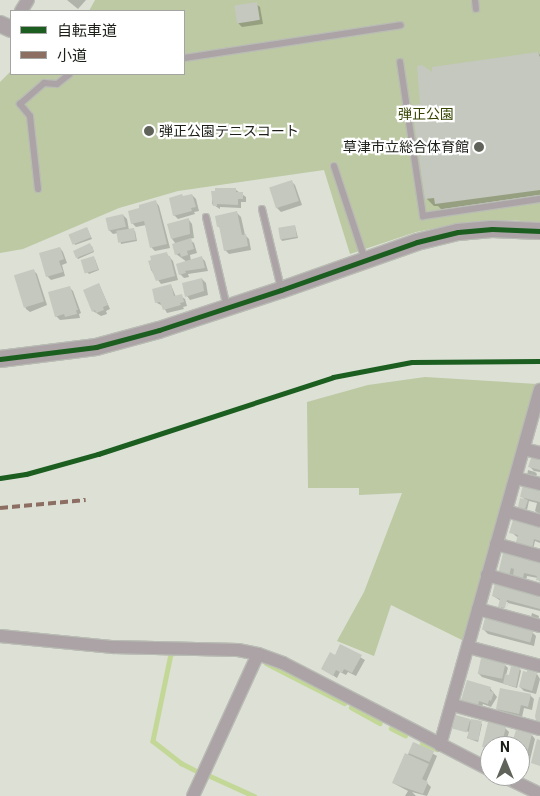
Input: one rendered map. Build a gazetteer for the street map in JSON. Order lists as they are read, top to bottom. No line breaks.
{"parks":["弾正公園"],"places":["弾正公園テニスコート","草津市立総合体育館"],"legend":["自転車道","小道"],"north":"top"}
